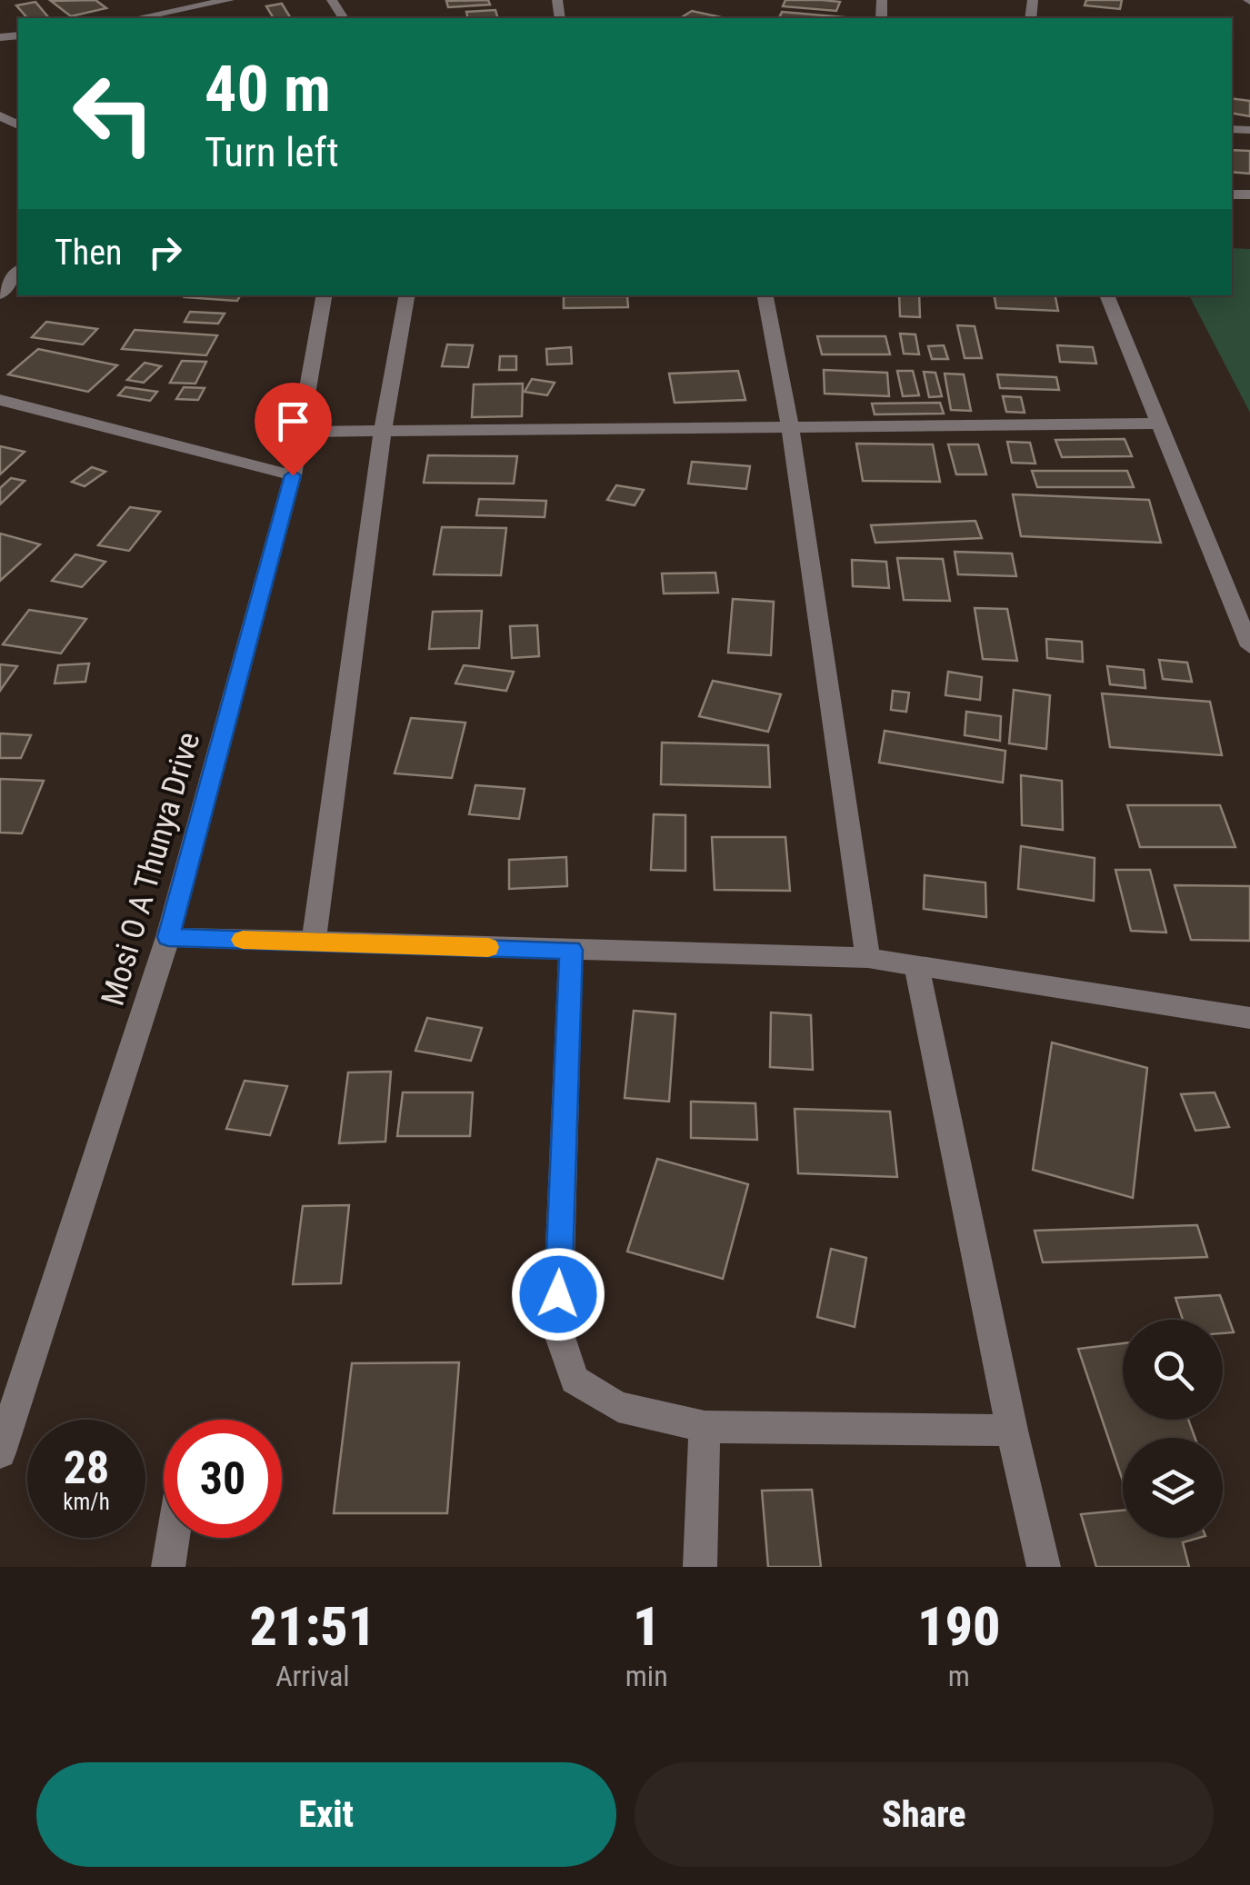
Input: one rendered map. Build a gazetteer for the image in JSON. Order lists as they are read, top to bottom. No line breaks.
{"streets":{"street":["Mosi O A Thunya Drive"]},"page":{"turn":["40 m","Turn left"],"then":"Then","speed":"28 km/h","limit":"30","eta":["21:51","Arrival","1","min","190","m"],"buttons":["Exit","Share"]}}
